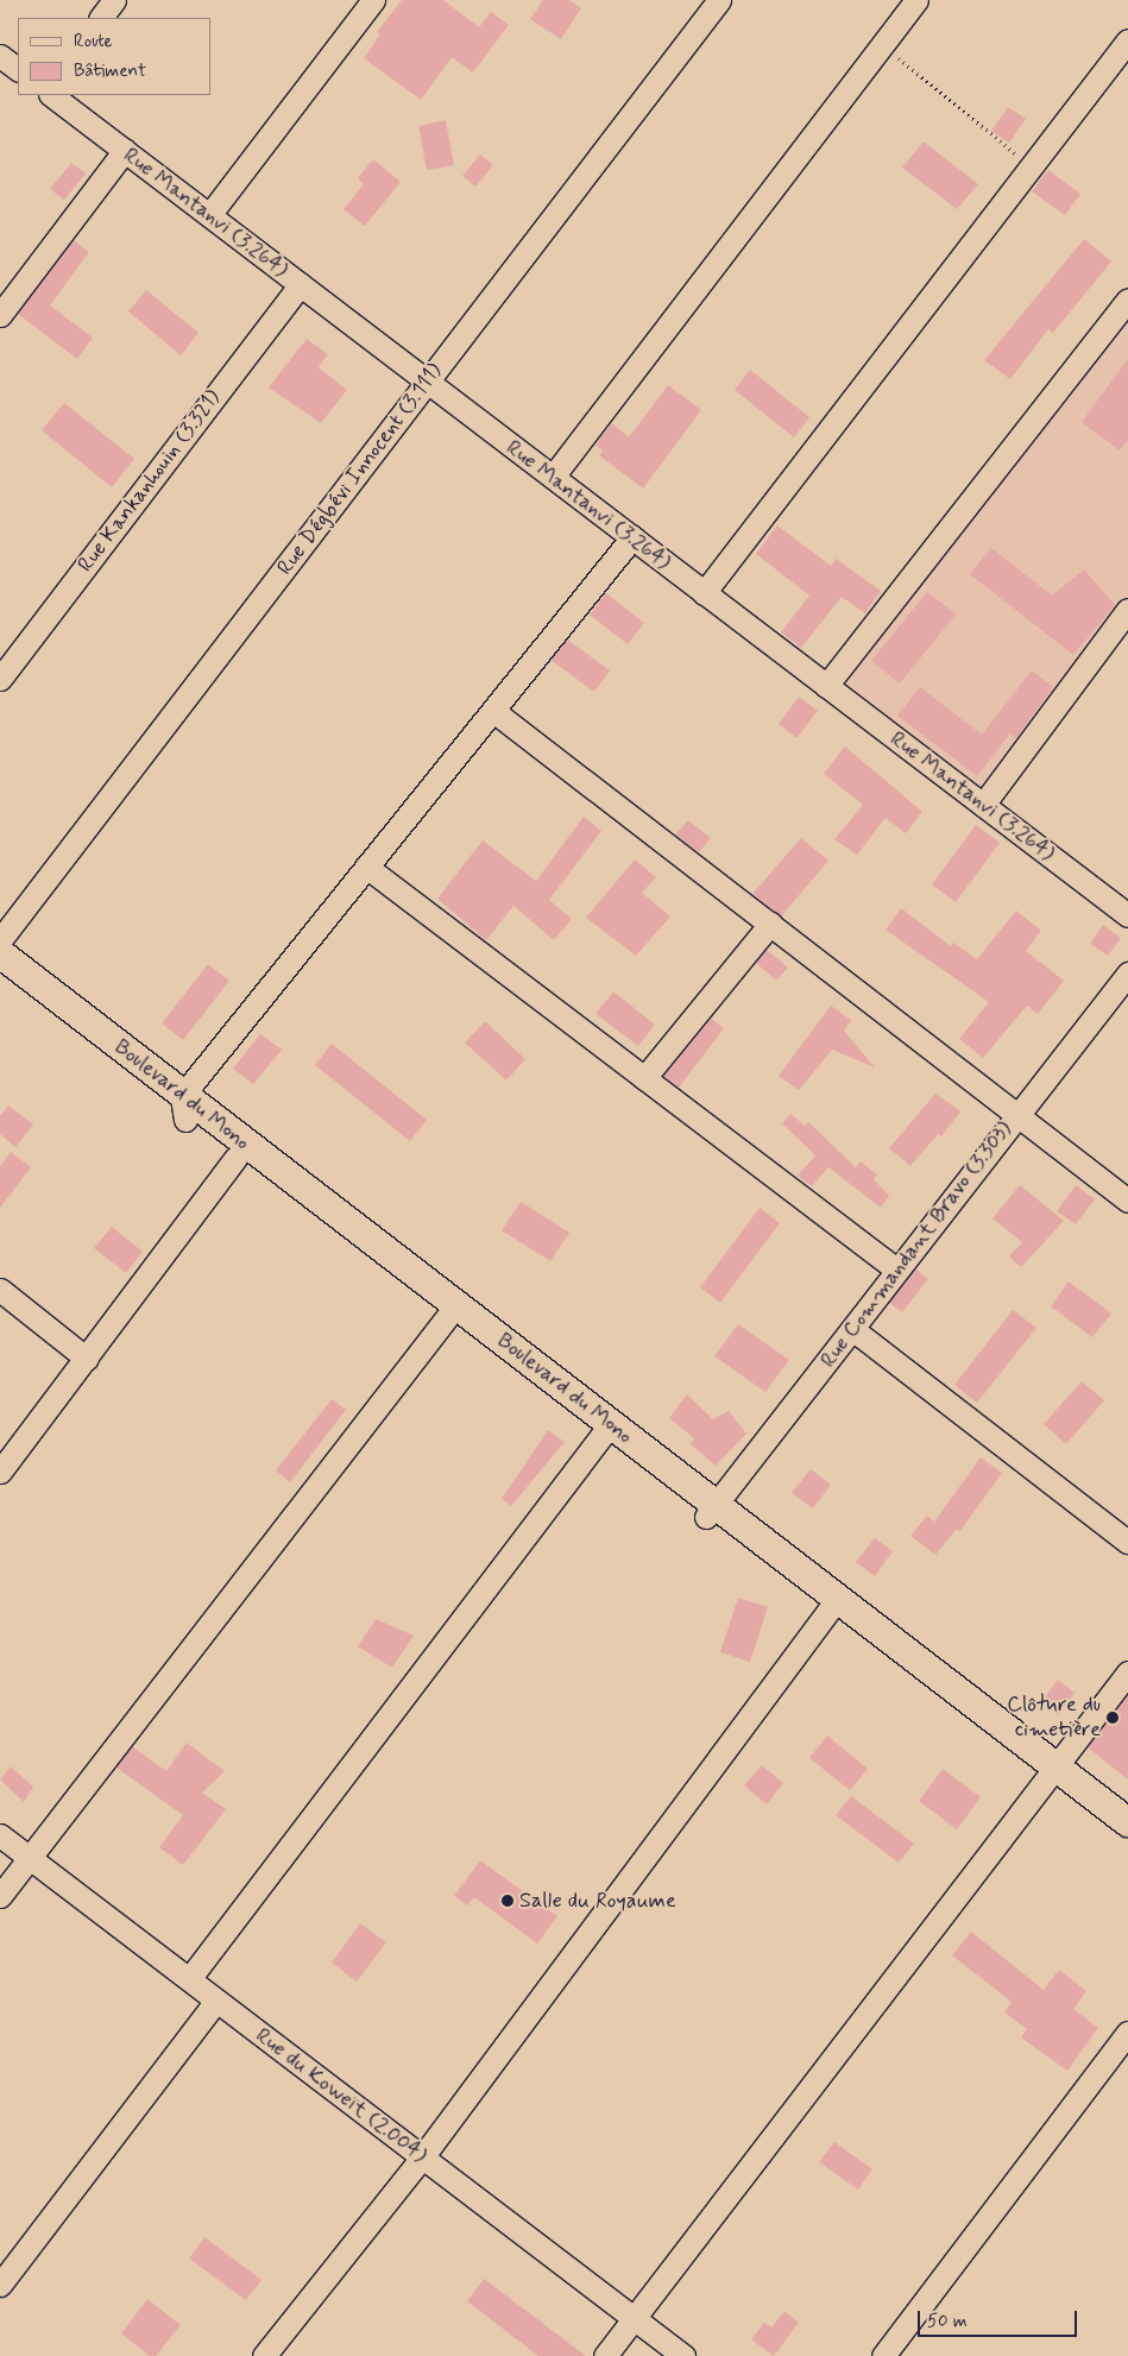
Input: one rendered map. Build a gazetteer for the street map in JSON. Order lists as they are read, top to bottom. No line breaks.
{"streets":{"main road":["Boulevard du Mono"],"street":["Rue Mantanvi (3.264)","Rue Dégbévi Innocent (3.111)","Rue Kankanhouin (3.321)","Rue Commandant Bravo (3.303)","Rue du Koweït (2.004)"]},"crossings":[["Rue Mantanvi (3.264)","Rue Dégbévi Innocent (3.111)"],["Rue Mantanvi (3.264)","Rue Kankanhouin (3.321)"],["Boulevard du Mono","Rue Commandant Bravo (3.303)"]],"places":["Clôture du cimetière","Salle du Royaume"],"legend":["Route","Bâtiment"],"scale_bar":"50 m"}
